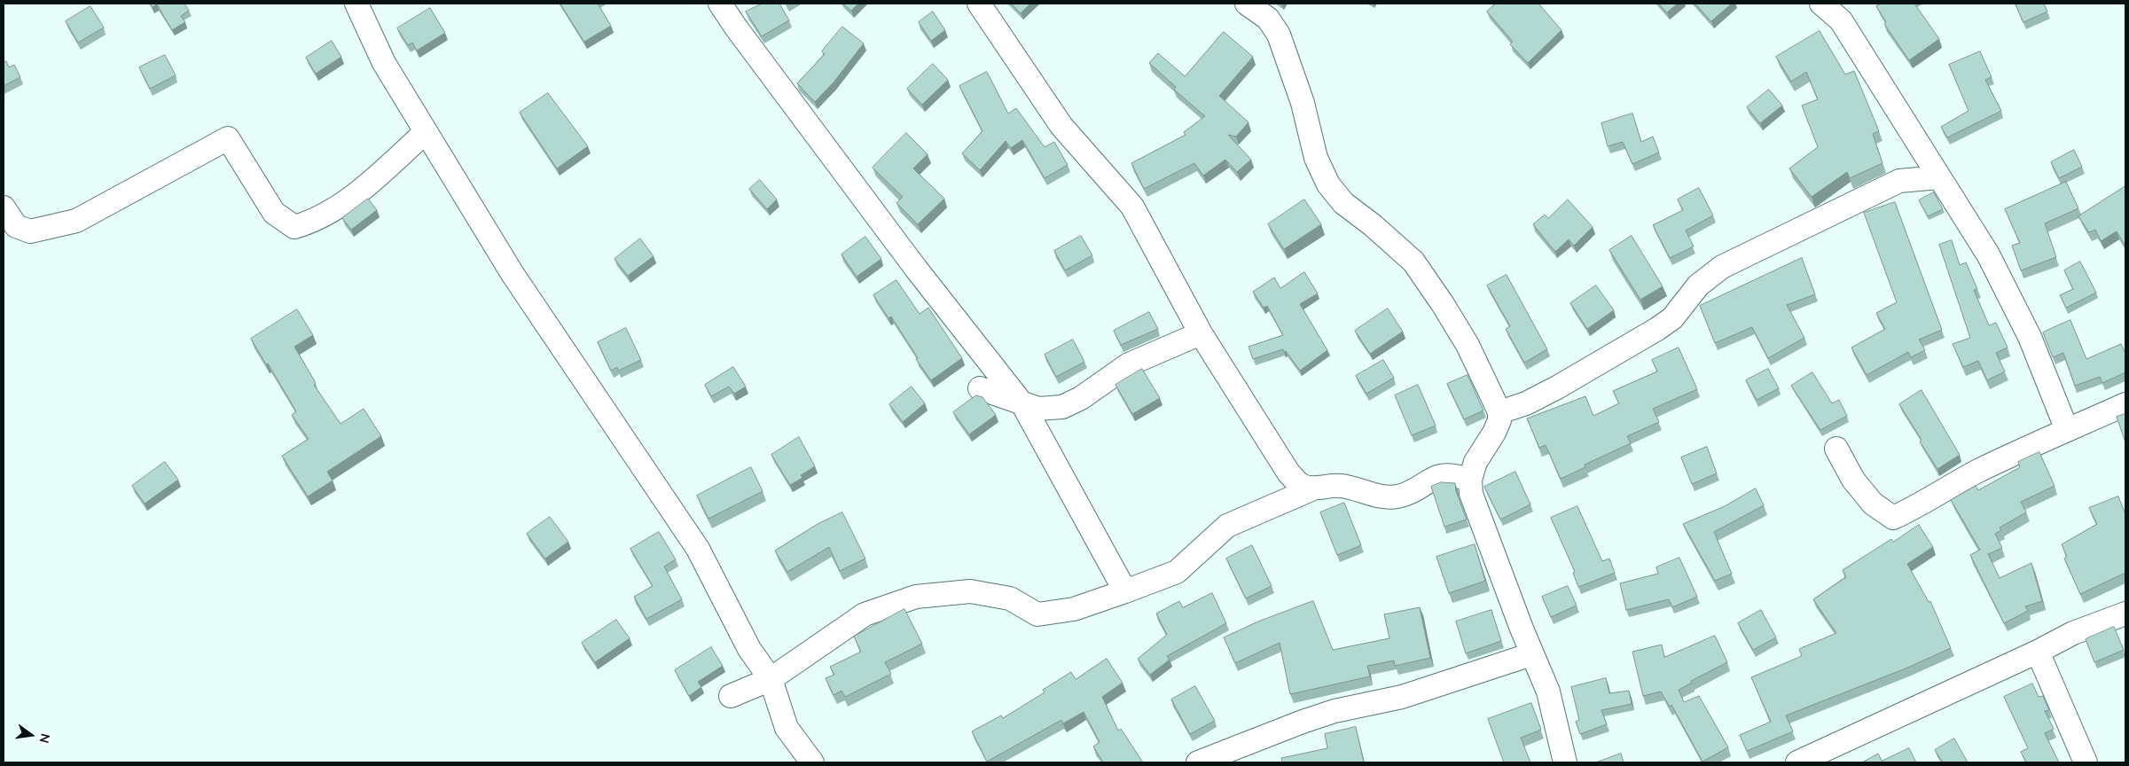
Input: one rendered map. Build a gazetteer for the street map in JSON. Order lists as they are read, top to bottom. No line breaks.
{"north":"right"}
